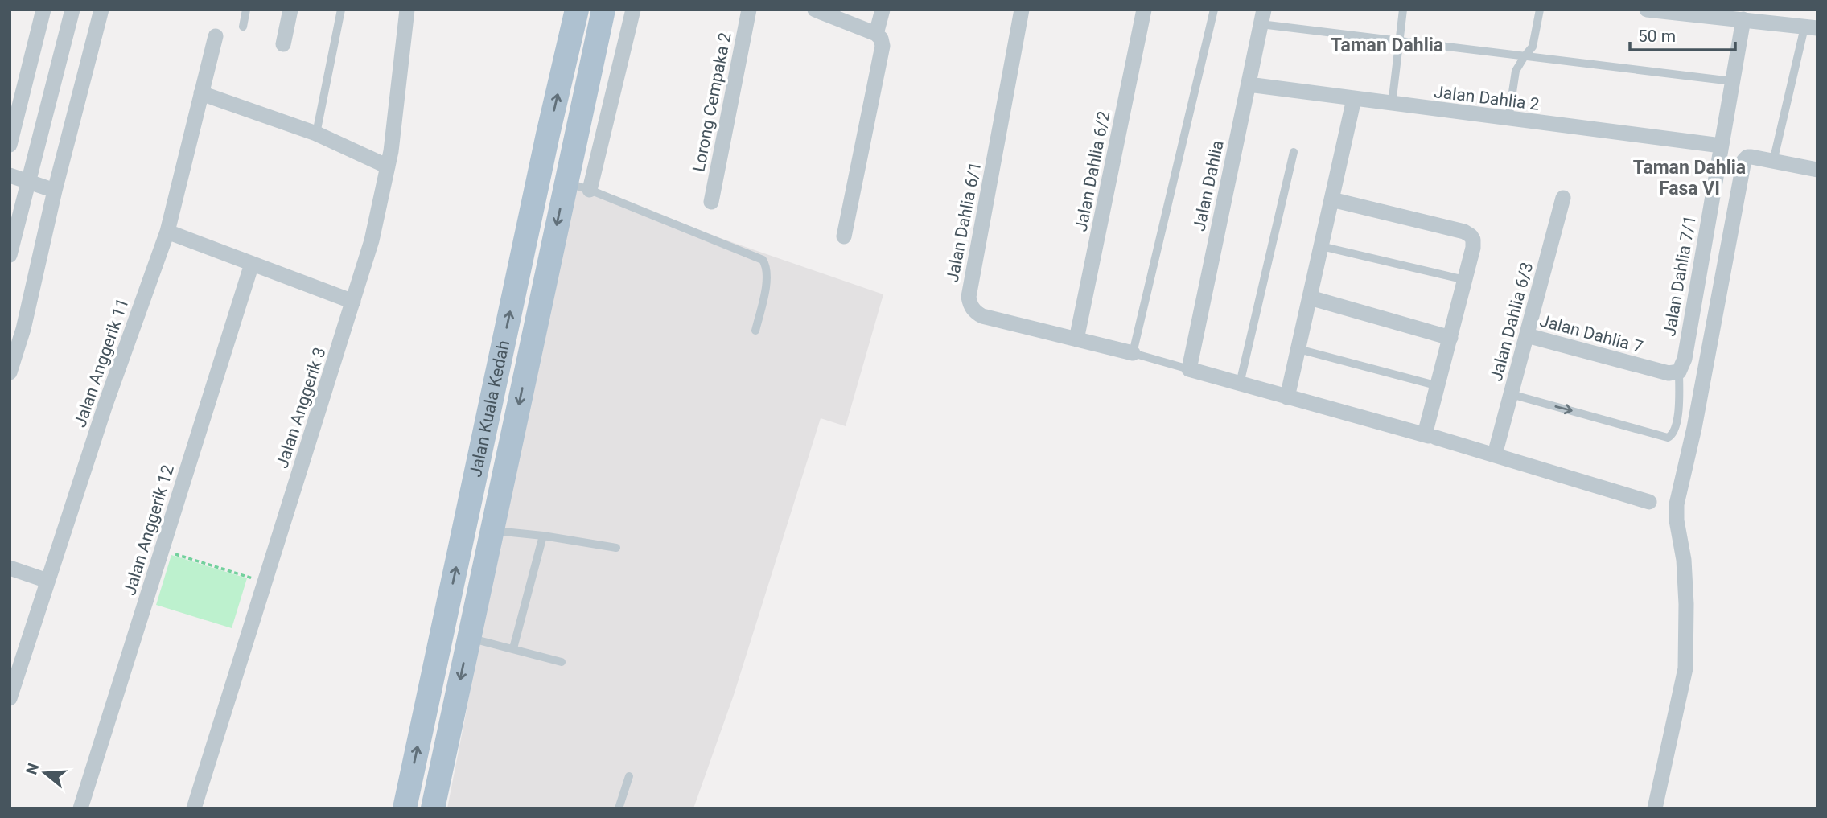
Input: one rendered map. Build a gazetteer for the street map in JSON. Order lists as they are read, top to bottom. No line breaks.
{"streets":{"main road":["Jalan Kuala Kedah"],"street":["Jalan Dahlia 2","Lorong Cempaka 2","Jalan Dahlia 6/2","Jalan Dahlia","Jalan Dahlia 6/1","Jalan Dahlia 7/1","Jalan Dahlia 6/3","Jalan Dahlia 7","Jalan Anggerik 11","Jalan Anggerik 3","Jalan Anggerik 12"]},"crossings":[["Jalan Dahlia 2","Jalan Dahlia"],["Jalan Dahlia 2","Jalan Dahlia 7/1"],["Jalan Dahlia 6/2","Jalan Dahlia 6/1"],["Jalan Dahlia 7/1","Jalan Dahlia 7"],["Jalan Dahlia 6/3","Jalan Dahlia 7"]],"districts":["Taman Dahlia","Taman Dahlia Fasa VI"],"scale_bar":"50 m","north":"left"}
